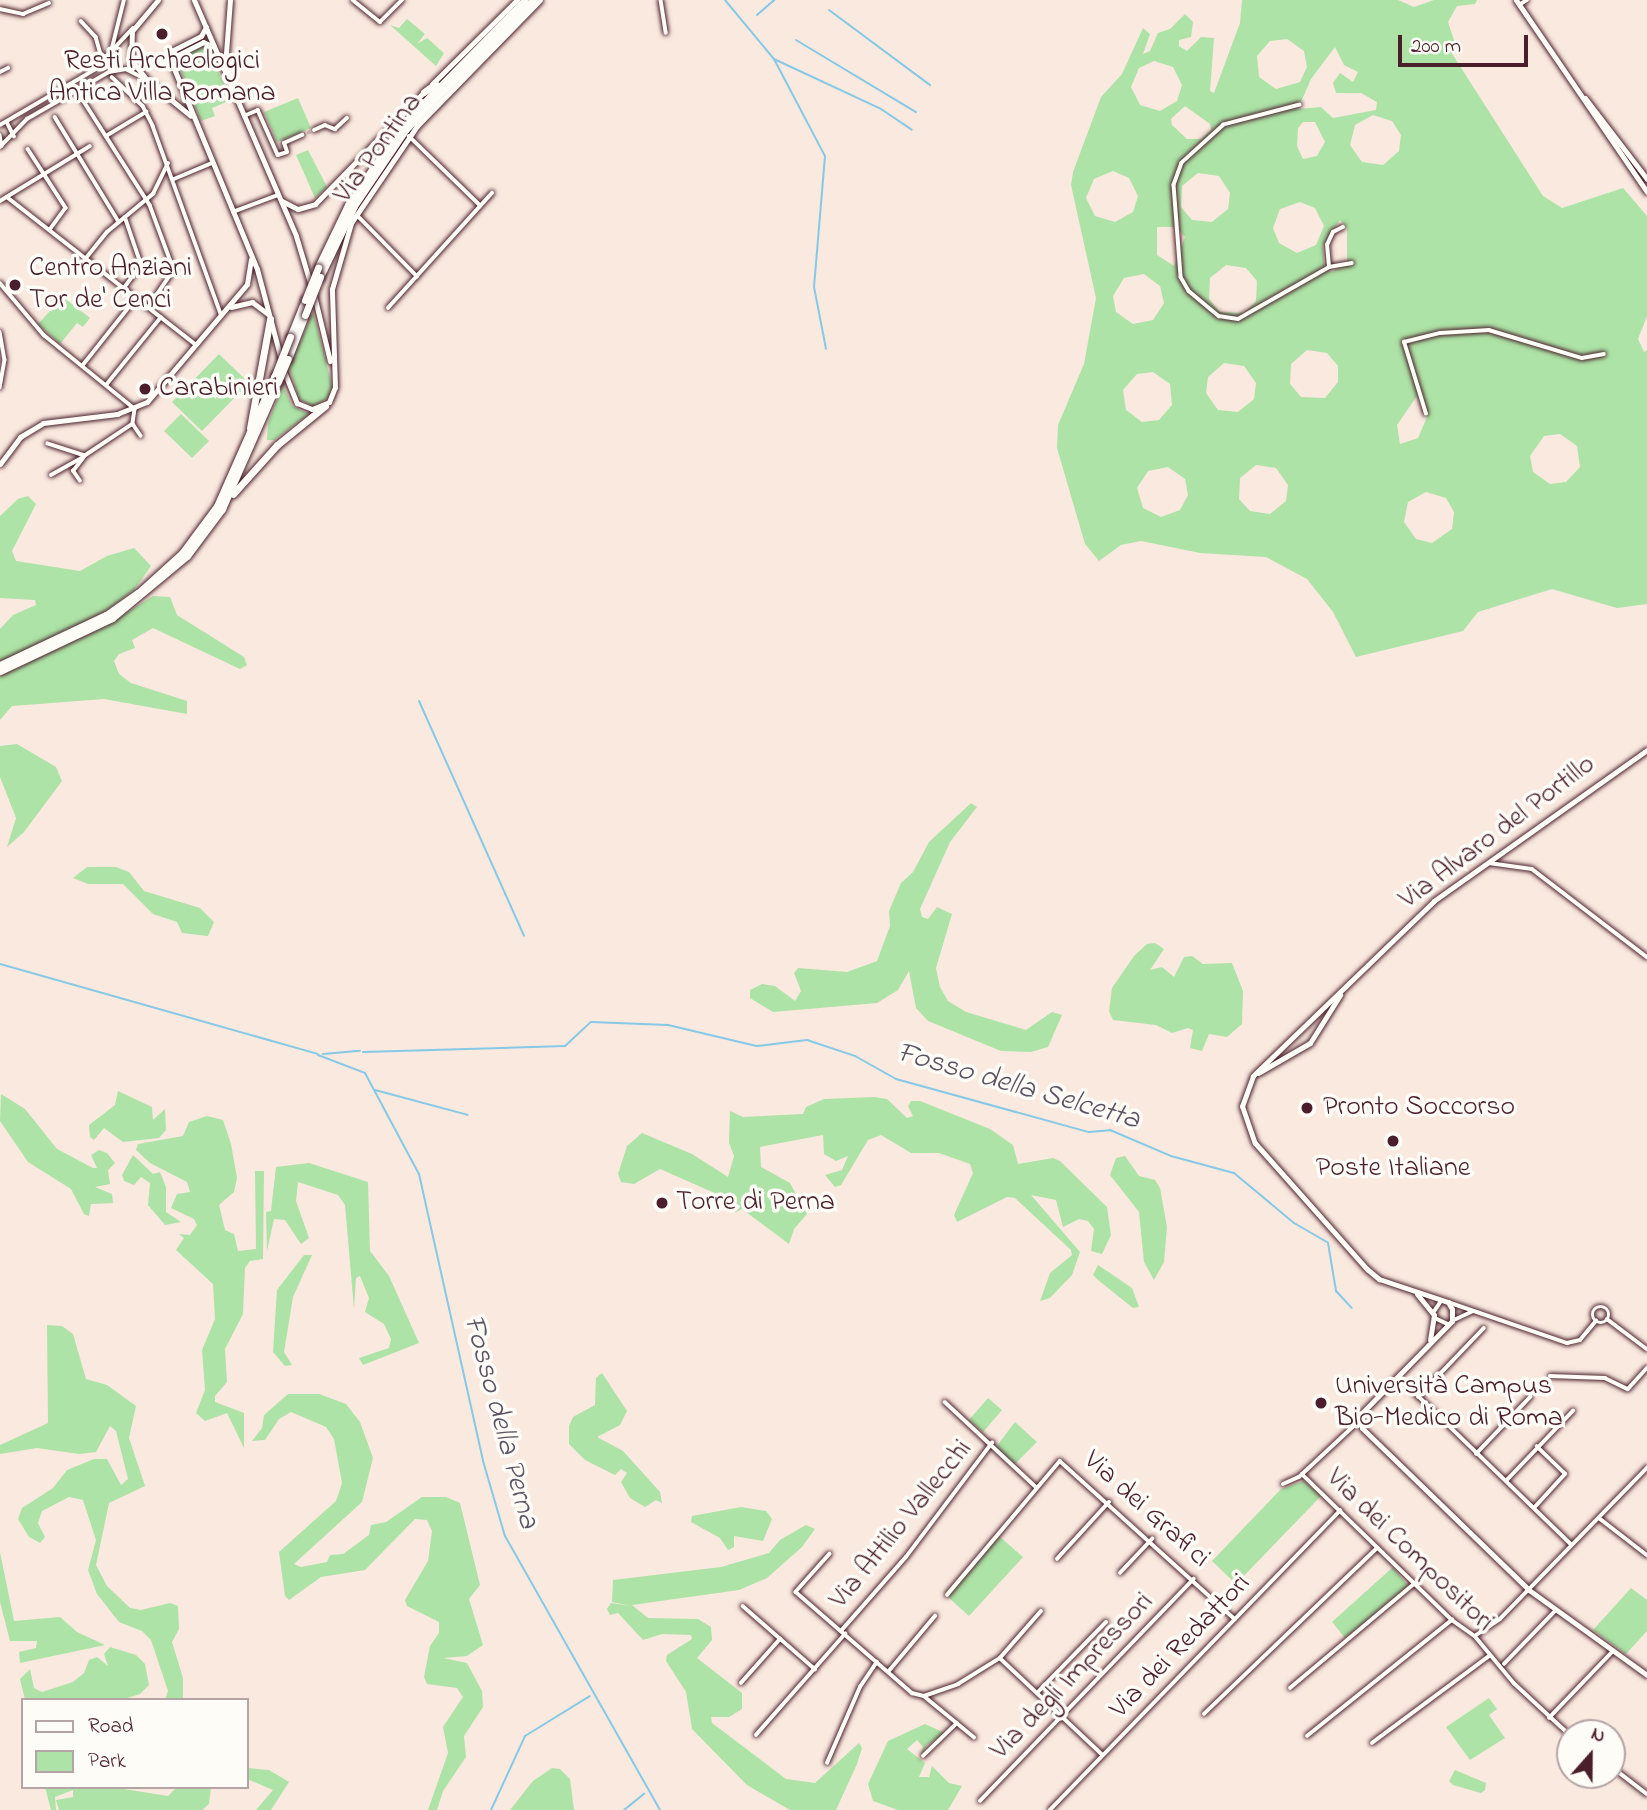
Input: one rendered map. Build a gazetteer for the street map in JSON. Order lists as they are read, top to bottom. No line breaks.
{"streets":{"street":["Via Pontina","Via Alvaro del Portillo","Via dei Grafici","Via Attilio Vallecchi","Via dei Compositori","Via dei Redattori","Via degli Impressori"]},"crossings":[["Via dei Grafici","Via dei Redattori"],["Via dei Grafici","Via degli Impressori"],["Via dei Compositori","Via dei Redattori"]],"water":["Fosso della Selcetta","Fosso della Perna"],"places":["Resti Archeologici Antica Villa Romana","Centro Anziani Tor de' Cenci","Carabinieri","Pronto Soccorso","Poste Italiane","Torre di Perna","Università Campus Bio-Medico di Roma"],"legend":["Road","Park"],"scale_bar":"200 m","north":"top"}
